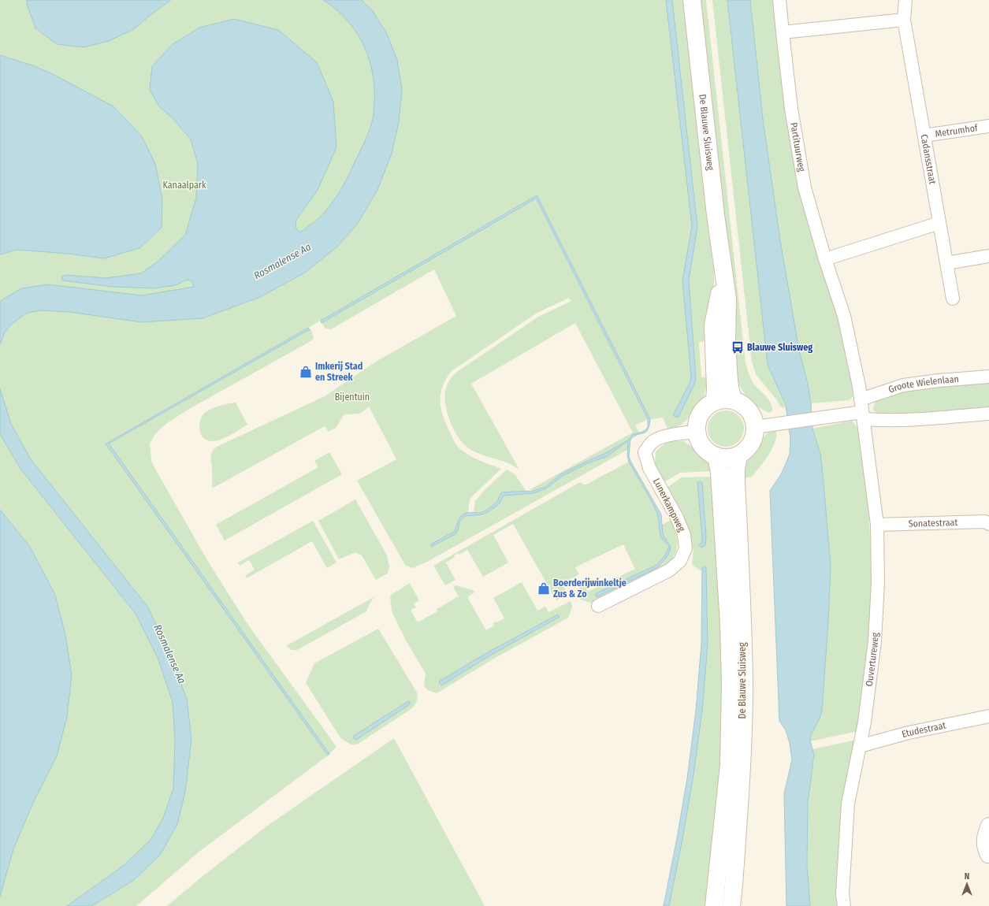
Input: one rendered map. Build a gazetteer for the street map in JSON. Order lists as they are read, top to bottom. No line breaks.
{"streets":{"main road":["De Blauwe Sluisweg"],"street":["Metrumhof","Partituurweg","Cadansstraat","Groote Wielenlaan","Lunerkampweg","Sonatestraat","Ouvertureweg","Etudestraat"]},"crossings":[["Metrumhof","Cadansstraat"],["De Blauwe Sluisweg","Lunerkampweg"],["Partituurweg","Groote Wielenlaan"],["Partituurweg","Ouvertureweg"],["Sonatestraat","Ouvertureweg"],["Ouvertureweg","Etudestraat"]],"water":["Rosmalense Aa"],"parks":["Kanaalpark","Bijentuin"],"places":{"bus stop":["Blauwe Sluisweg"],"shop":["Imkerij Stad en Streek","Boerderijwinkeltje Zus & Zo"]},"north":"top"}
